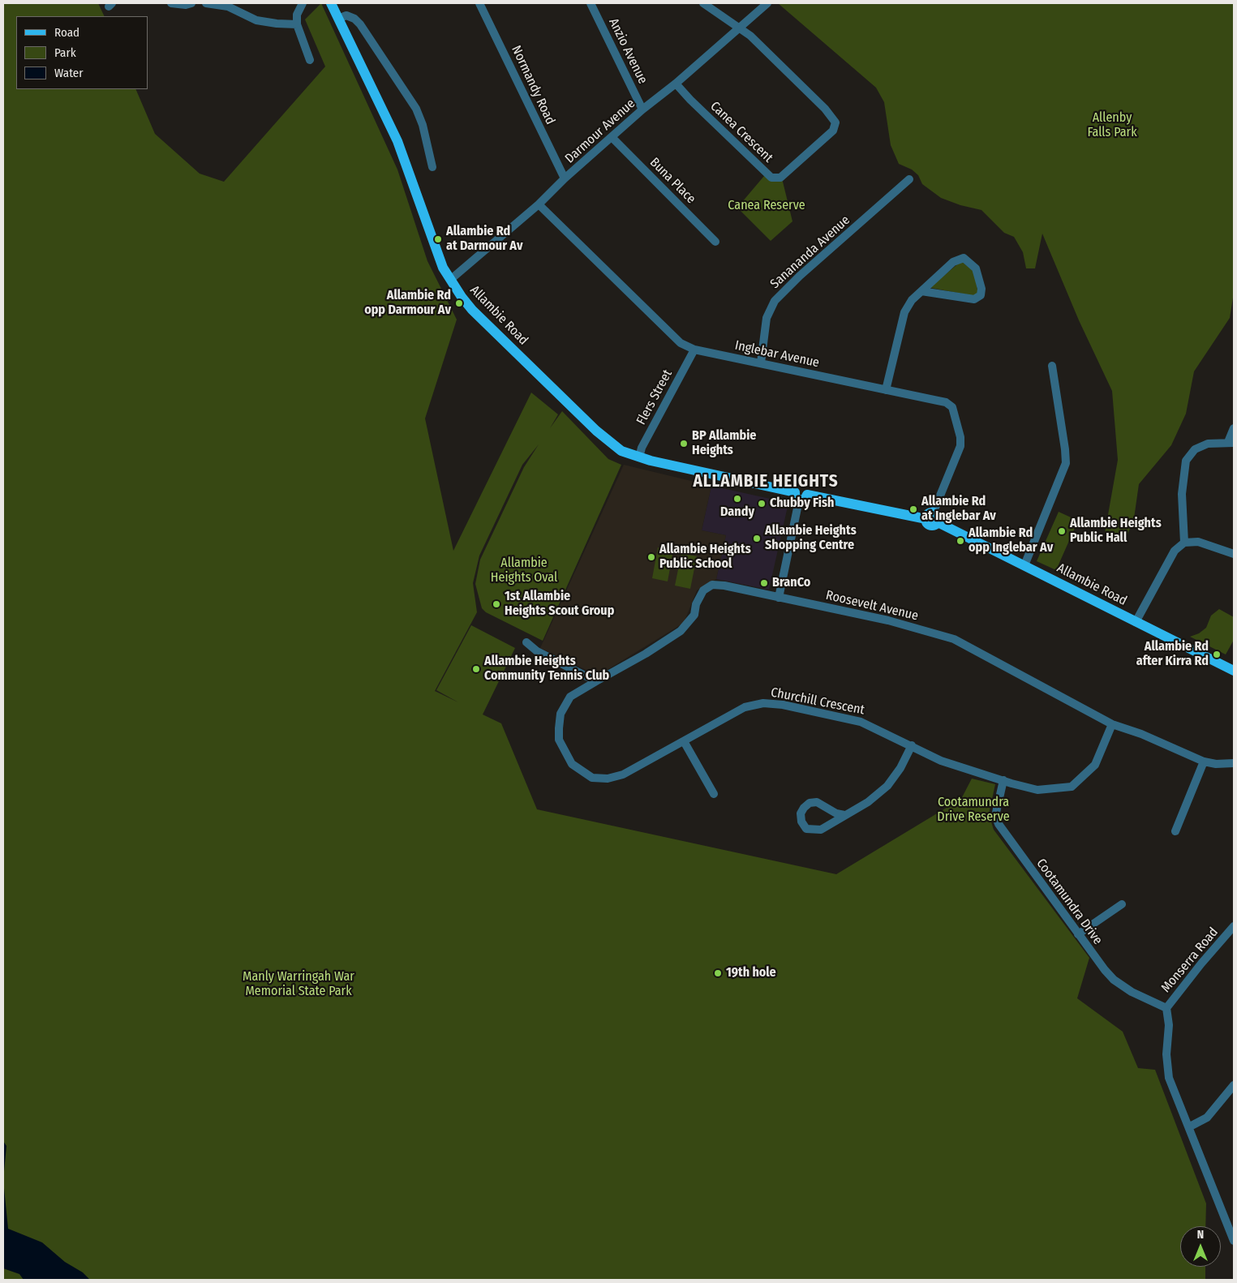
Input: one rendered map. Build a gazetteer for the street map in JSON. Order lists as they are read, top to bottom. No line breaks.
{"streets":{"main road":["Allambie Road"],"street":["Anzio Avenue","Normandy Road","Darmour Avenue","Canea Crescent","Buna Place","Sanananda Avenue","Inglebar Avenue","Flers Street","Roosevelt Avenue","Churchill Crescent","Cootamundra Drive","Monserra Road"]},"crossings":[["Anzio Avenue","Darmour Avenue"],["Normandy Road","Darmour Avenue"],["Darmour Avenue","Canea Crescent"],["Darmour Avenue","Buna Place"],["Darmour Avenue","Allambie Road"],["Darmour Avenue","Inglebar Avenue"],["Sanananda Avenue","Inglebar Avenue"],["Allambie Road","Inglebar Avenue"],["Allambie Road","Flers Street"],["Inglebar Avenue","Flers Street"],["Roosevelt Avenue","Churchill Crescent"],["Churchill Crescent","Cootamundra Drive"],["Cootamundra Drive","Monserra Road"]],"districts":["ALLAMBIE HEIGHTS"],"parks":["Allenby Falls Park","Canea Reserve","Allambie Heights Oval","Cootamundra Drive Reserve","Manly Warringah War Memorial State Park"],"places":["Allambie Rd at Darmour Av","Allambie Rd opp Darmour Av","BP Allambie Heights","Dandy","Chubby Fish","Allambie Rd at Inglebar Av","Allambie Heights Public Hall","Allambie Heights Shopping Centre","Allambie Rd opp Inglebar Av","Allambie Heights Public School","BranCo","1st Allambie Heights Scout Group","Allambie Rd after Kirra Rd","Allambie Heights Community Tennis Club","19th hole"],"legend":["Road","Park","Water"],"north":"top"}
